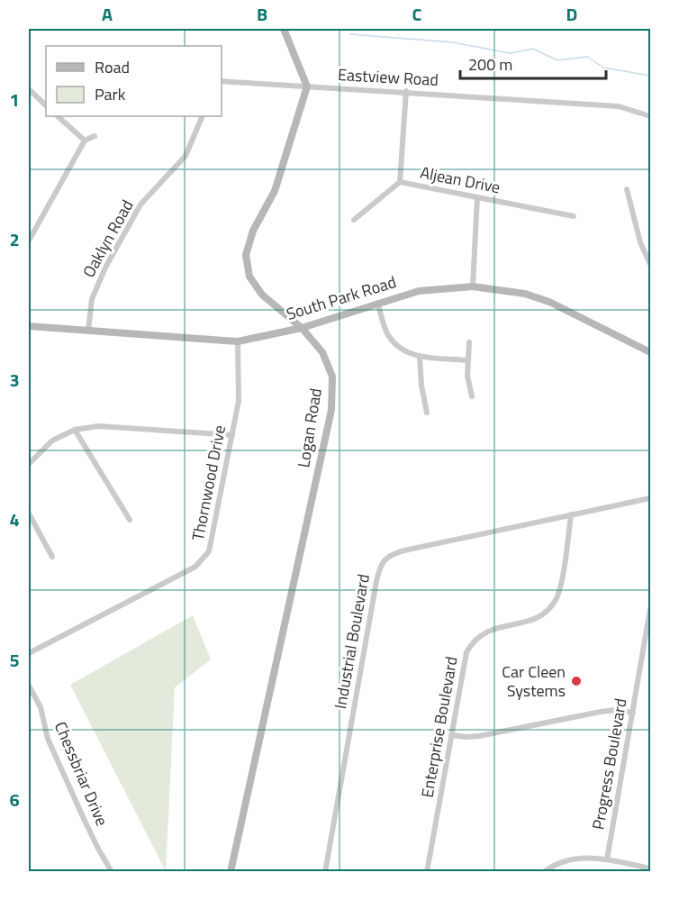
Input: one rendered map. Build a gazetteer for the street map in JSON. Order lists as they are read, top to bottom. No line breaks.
{"streets":{"street":["Eastview Road","Aljean Drive","Oaklyn Road","South Park Road","Logan Road","Thornwood Drive","Industrial Boulevard","Enterprise Boulevard","Progress Boulevard","Chessbriar Drive"]},"crossings":[["Eastview Road","Aljean Drive"],["Eastview Road","Logan Road"],["Oaklyn Road","South Park Road"],["South Park Road","Logan Road"],["South Park Road","Thornwood Drive"],["Industrial Boulevard","Enterprise Boulevard"]],"places":["Car Cleen Systems"],"legend":["Road","Park"],"scale_bar":"200 m","grid":{"columns":["A","B","C","D"],"rows":["1","2","3","4","5","6"]}}
